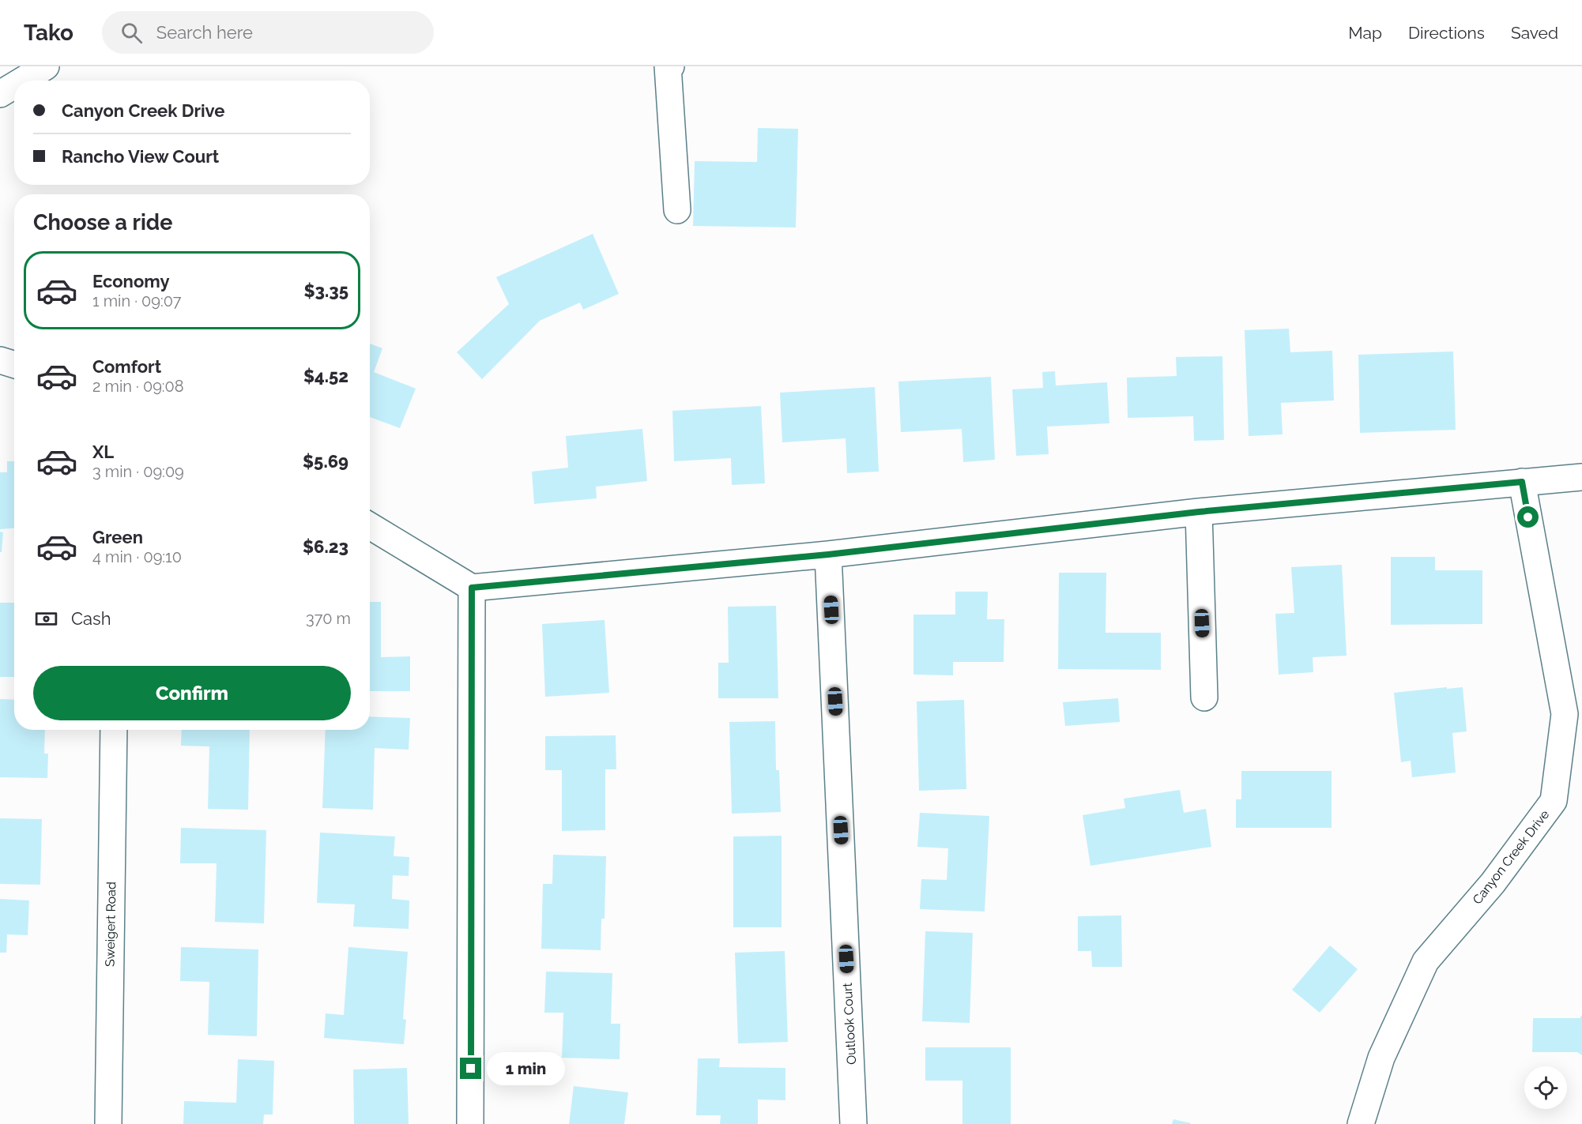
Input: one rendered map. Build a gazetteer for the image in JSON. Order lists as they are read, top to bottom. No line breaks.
{"streets":{"street":["Canyon Creek Drive","Sweigert Road","Outlook Court"]},"page":{"header":"Tako","search":"Search here","nav":["Map","Directions","Saved"],"banner":["Canyon Creek Drive","Rancho View Court"],"heading":"Choose a ride","list":[{"name":"Economy","note":"1 min · 09:07","value":"$3.35"},{"name":"Comfort","note":"2 min · 09:08","value":"$4.52"},{"name":"XL","note":"3 min · 09:09","value":"$5.69"},{"name":"Green","note":"4 min · 09:10","value":"$6.23"}],"pay":["Cash","370 m"],"buttons":"Confirm","bubble":"1 min"}}
